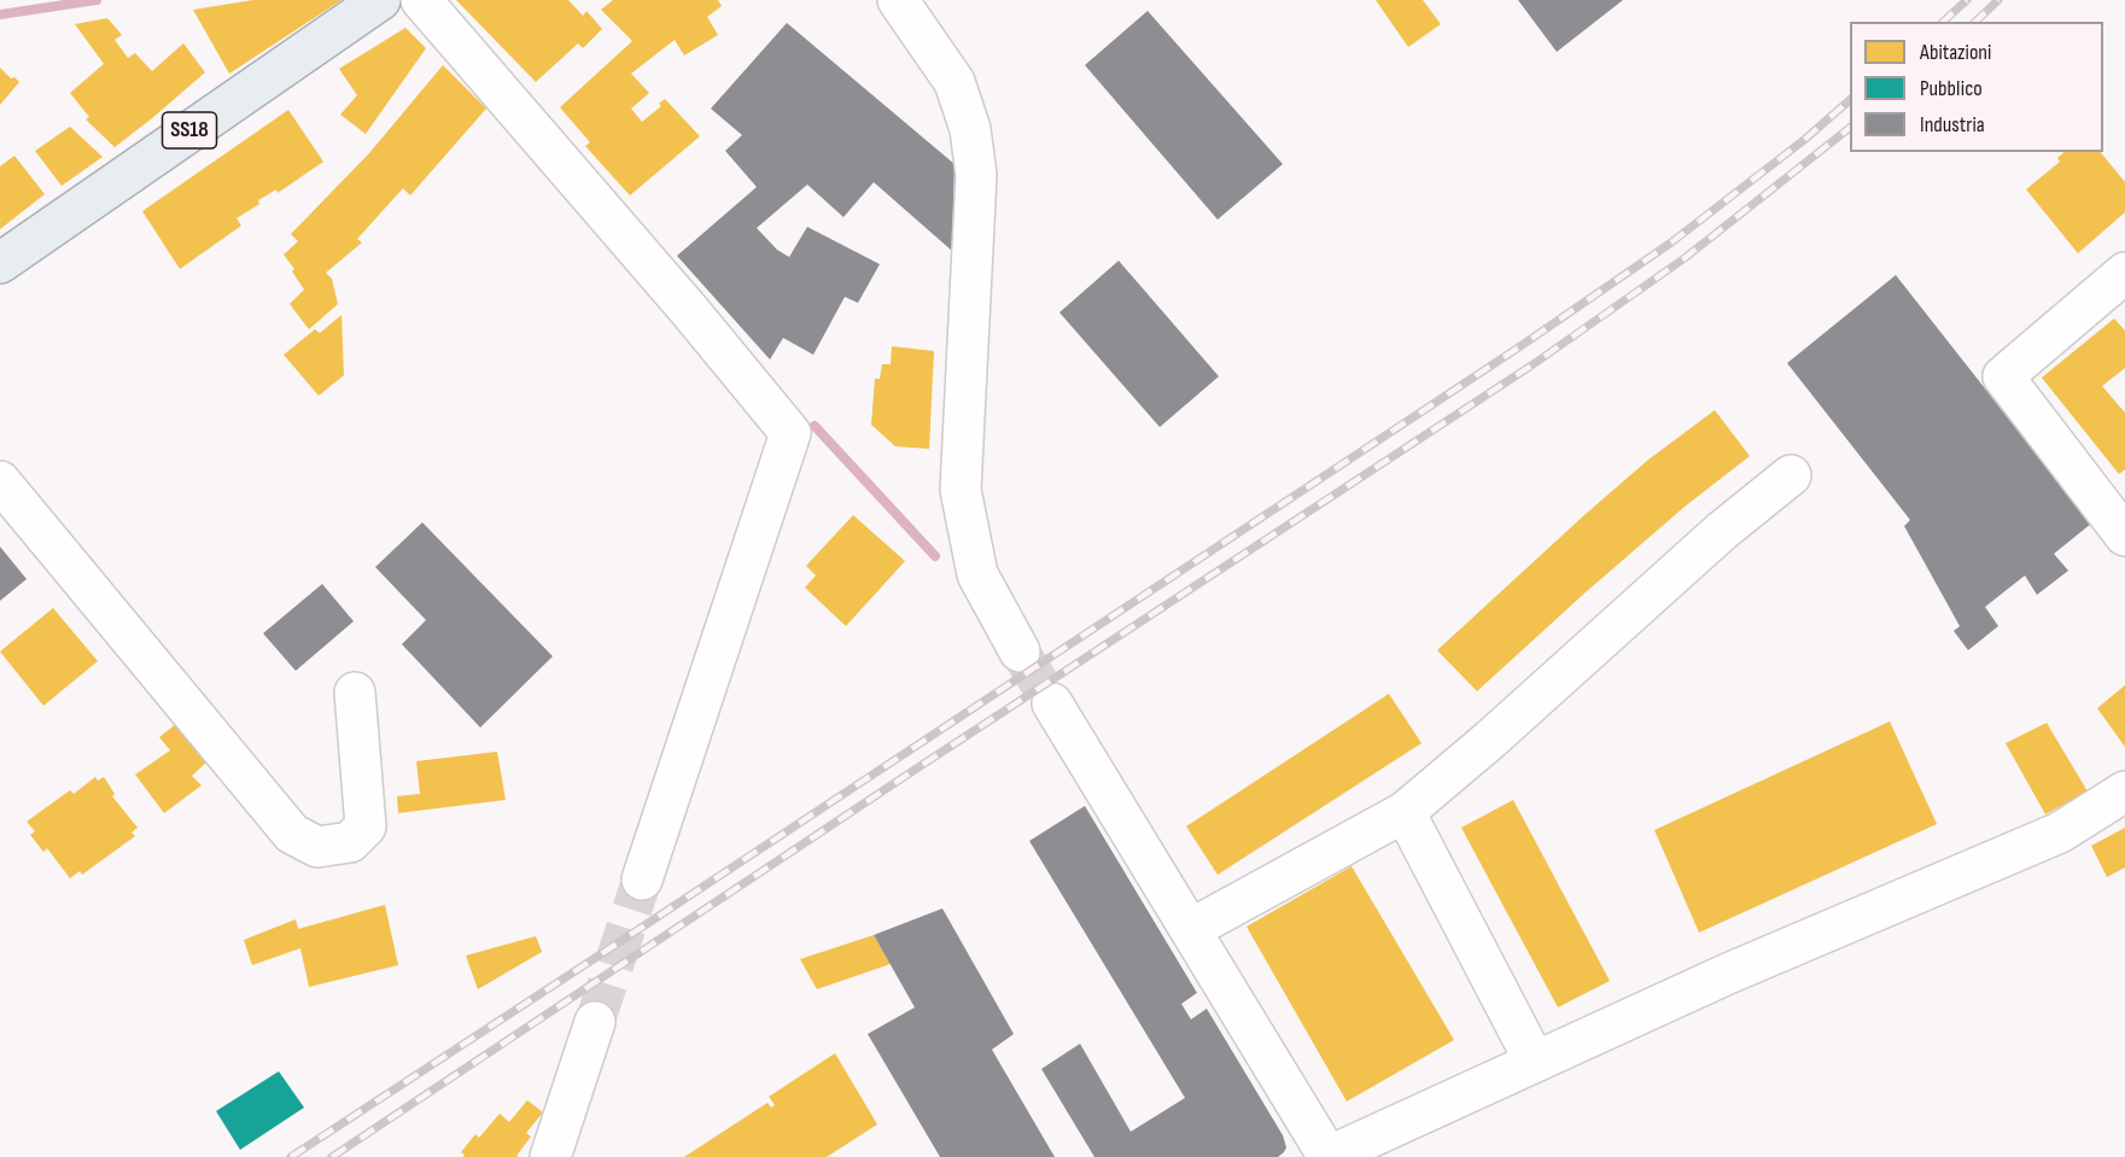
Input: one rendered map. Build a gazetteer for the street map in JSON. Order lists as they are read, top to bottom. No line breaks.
{"streets":{"main road":["SS18"]},"legend":["Abitazioni","Pubblico","Industria"]}
